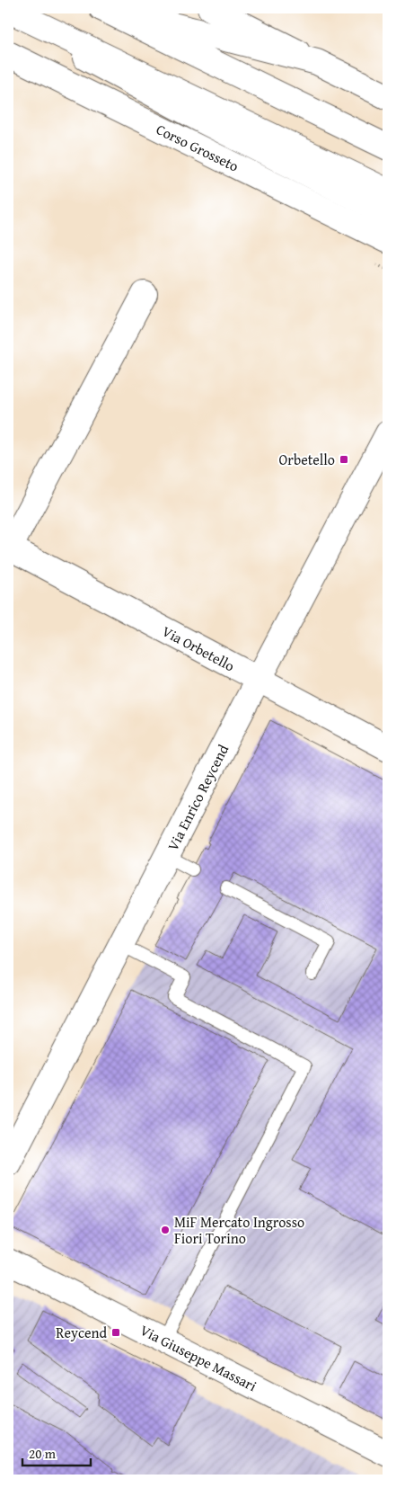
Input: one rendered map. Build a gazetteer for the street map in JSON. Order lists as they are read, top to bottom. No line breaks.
{"streets":{"street":["Corso Grosseto","Via Orbetello","Via Enrico Reycend","Via Giuseppe Massari"]},"crossings":[["Via Orbetello","Via Enrico Reycend"]],"places":{"transit":["Orbetello","Reycend"],"other":["MiF Mercato Ingrosso Fiori Torino"]},"scale_bar":"20 m"}
